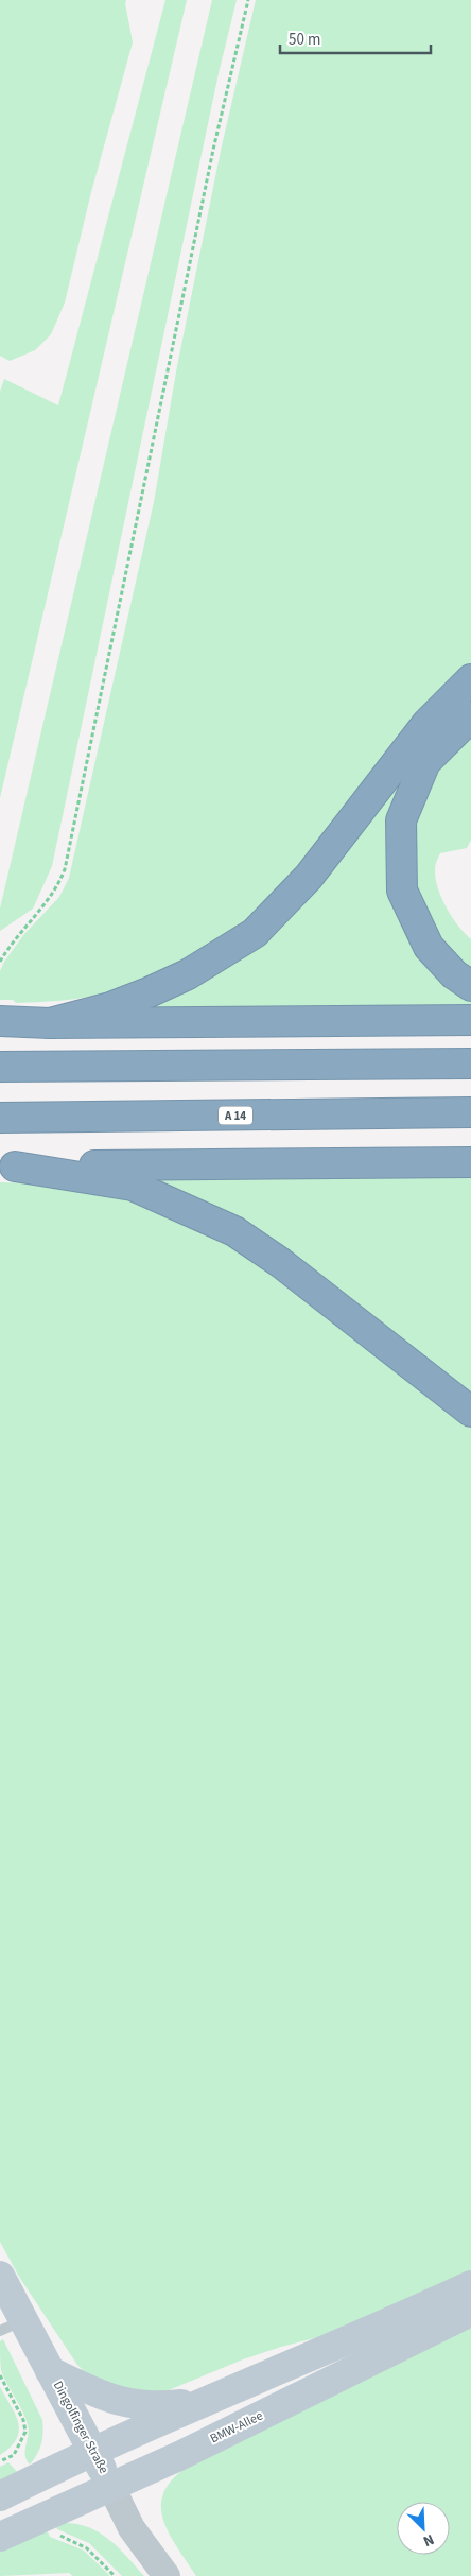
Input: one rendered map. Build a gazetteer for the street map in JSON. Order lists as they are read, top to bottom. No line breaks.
{"streets":{"highway":["A 14"],"main road":["Dingolfinger Straße","BMW-Allee"]},"crossings":[["Dingolfinger Straße","BMW-Allee"]],"scale_bar":"50 m","north":"bottom right"}
